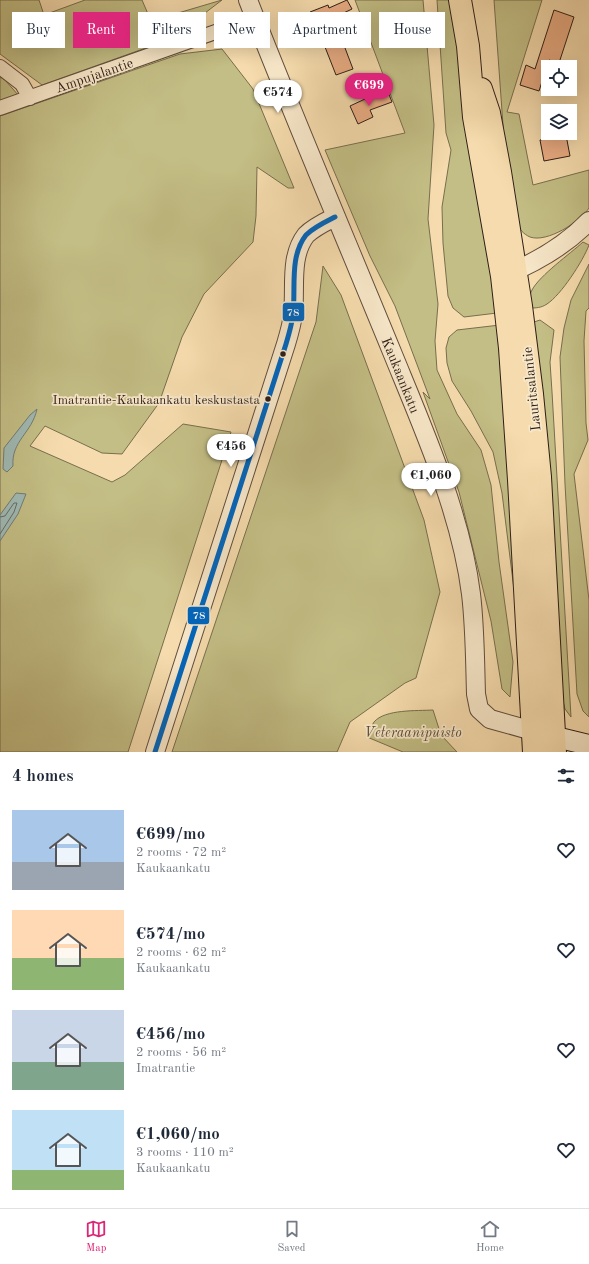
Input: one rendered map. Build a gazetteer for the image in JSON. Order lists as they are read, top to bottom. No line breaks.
{"streets":{"main road":["Lauritsalantie"],"street":["Ampujalantie","Kaukaankatu"]},"crossings":[["Kaukaankatu","Lauritsalantie"]],"parks":["Veteraanipuisto"],"places":["Imatrantie-Kaukaankatu keskustasta"],"lines":["transit line 78"],"page":{"chip":["Buy","Rent","Filters","New","Apartment","House"],"price":["€699","€574","€456","€1,060"],"heading":"4 homes","list":[{"name":"€699/mo","note":"2 rooms · 72 m² · Kaukaankatu"},{"name":"€574/mo","note":"2 rooms · 62 m² · Kaukaankatu"},{"name":"€456/mo","note":"2 rooms · 56 m² · Imatrantie"},{"name":"€1,060/mo","note":"3 rooms · 110 m² · Kaukaankatu"}],"tabs":["Map","Saved","Home"]}}
